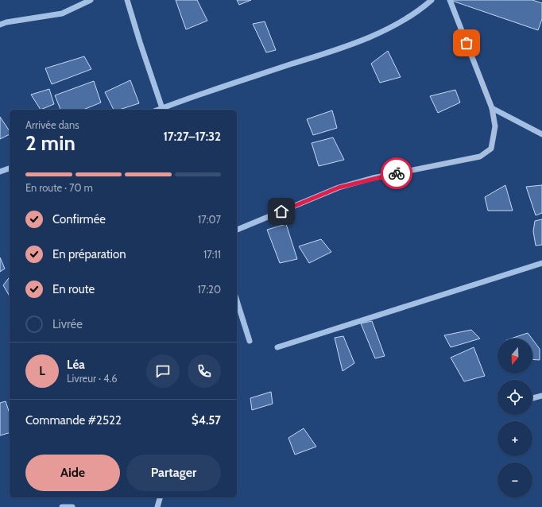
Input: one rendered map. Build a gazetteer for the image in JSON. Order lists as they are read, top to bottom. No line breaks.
{"north":"bottom","page":{"heading":["2 min","Arrivée dans","17:27–17:32"],"panel":["Léa","Livreur · 4.6","Commande #2522","$4.57"],"bar":"En route · 70 m","list":[["Confirmée","17:07"],["En préparation","17:11"],["En route","17:20"],"Livrée"],"map_buttons":["+","−"],"round":"L","buttons":["Aide","Partager"]}}
